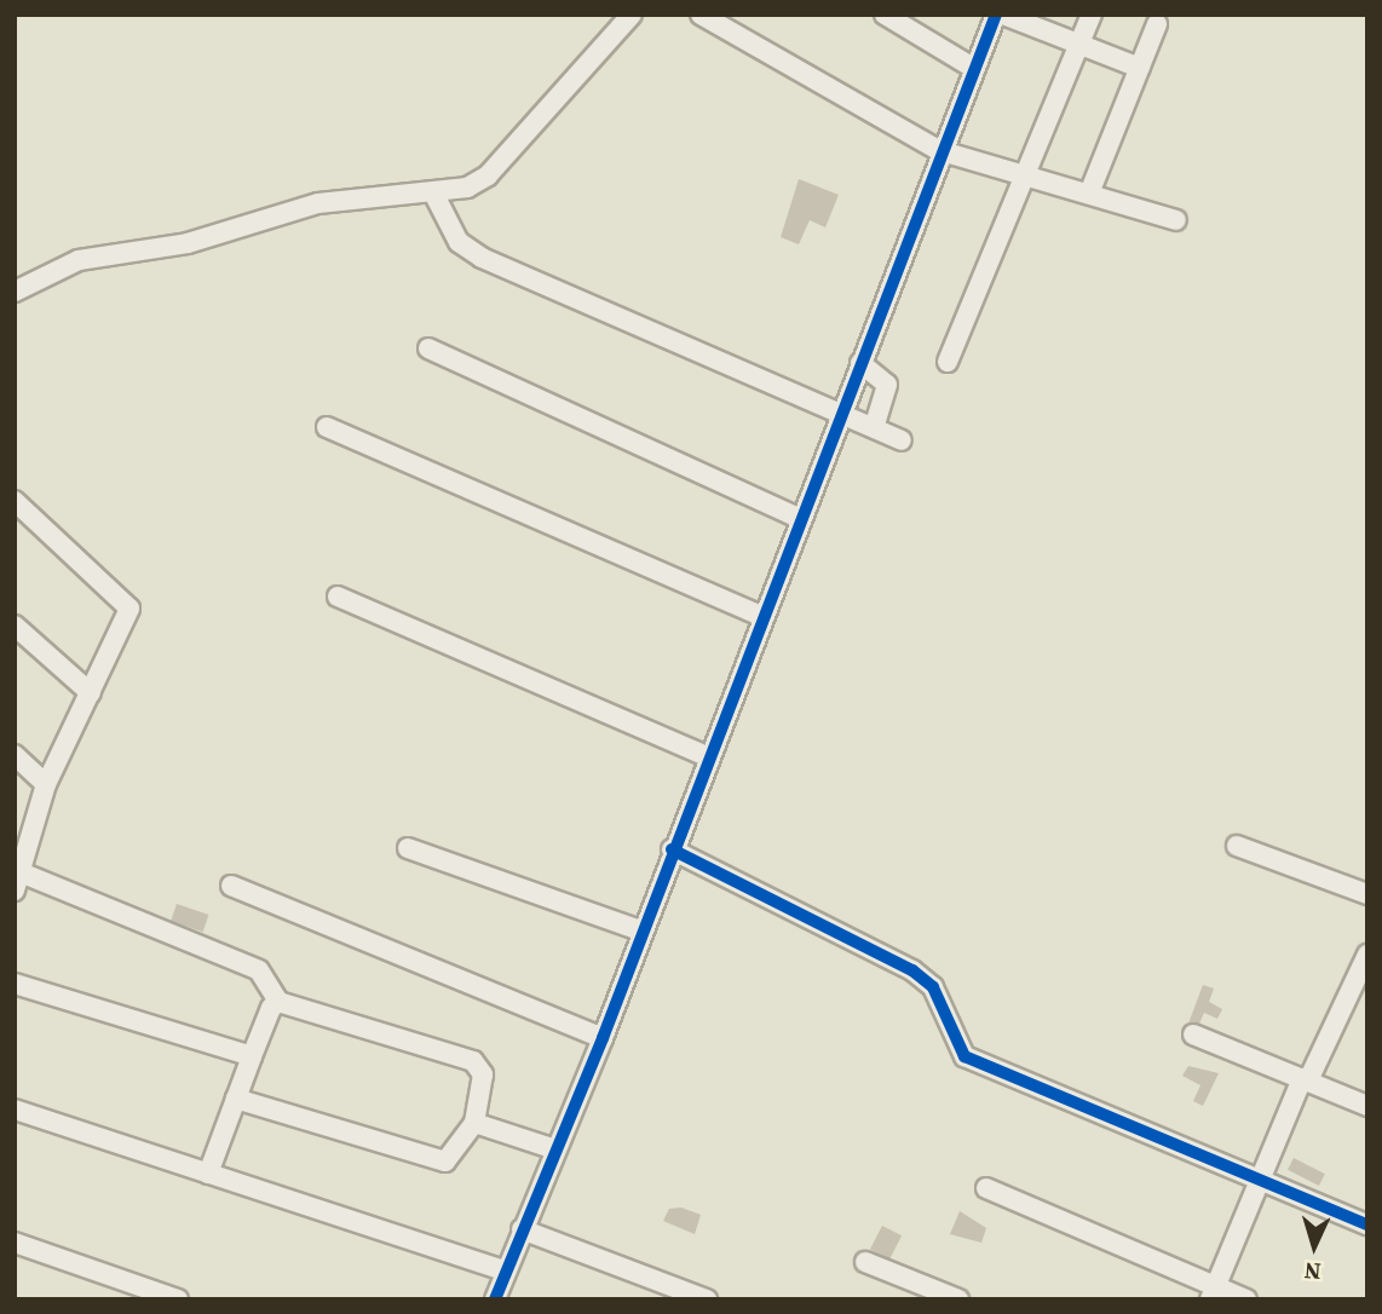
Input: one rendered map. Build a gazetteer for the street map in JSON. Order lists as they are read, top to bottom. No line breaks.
{"north":"bottom"}
